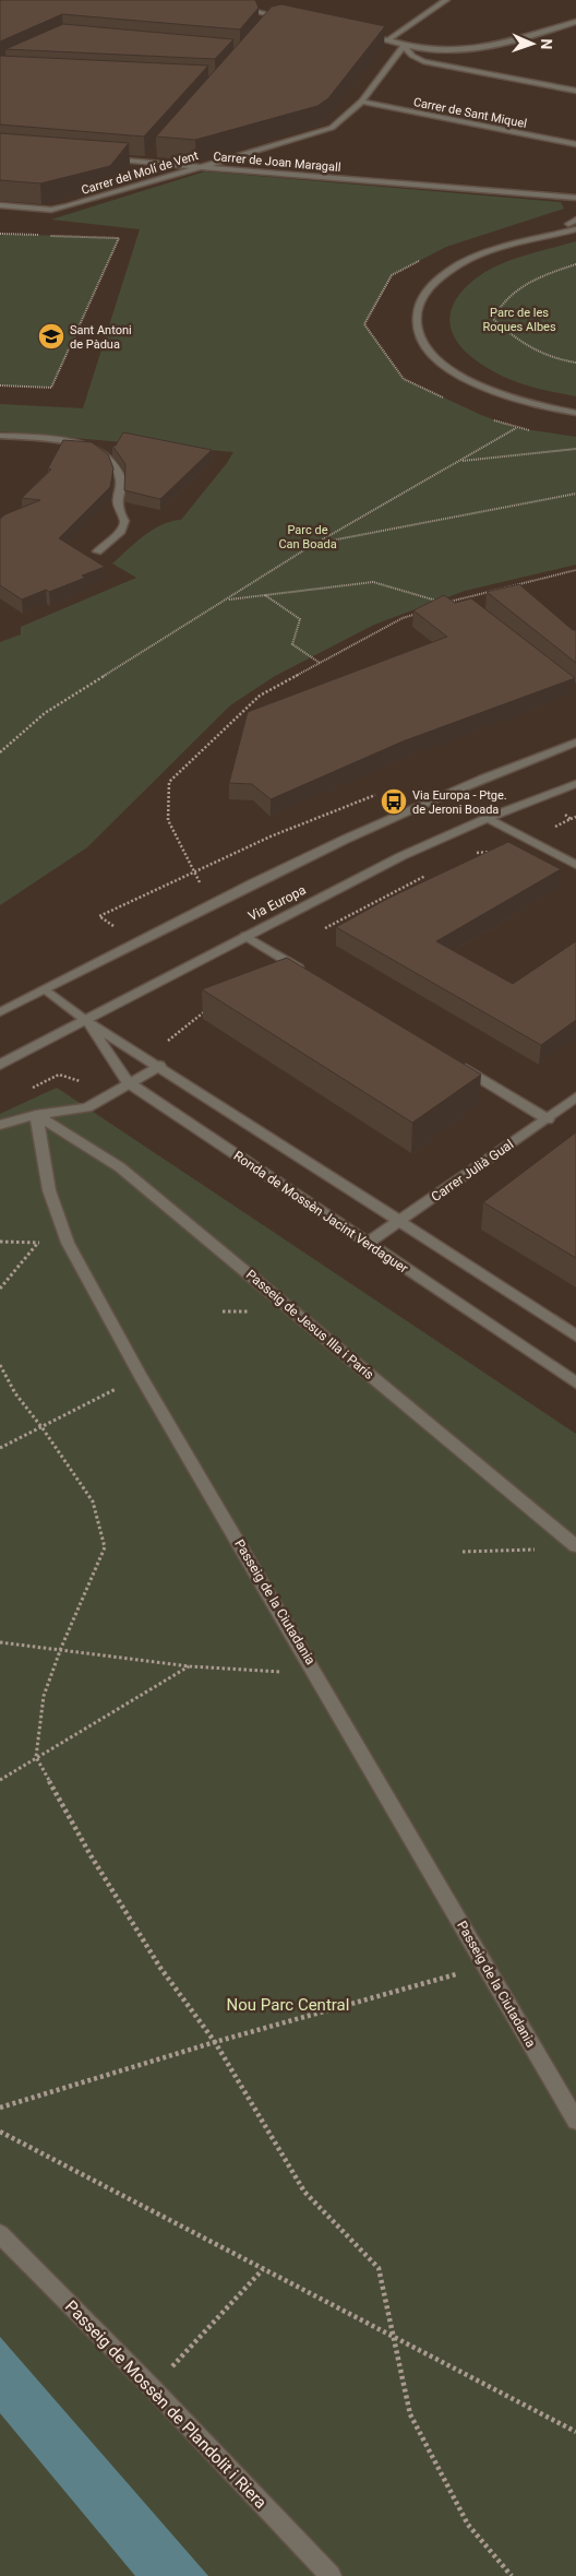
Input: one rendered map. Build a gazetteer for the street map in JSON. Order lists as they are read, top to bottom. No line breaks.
{"streets":{"street":["Carrer de Sant Miquel","Carrer de Joan Maragall","Carrer del Molí de Vent","Via Europa","Carrer Julià Gual","Ronda de Mossèn Jacint Verdaguer","Passeig de Jesus Illa i París","Passeig de la Ciutadania","Passeig de Mossèn de Plandolit i Riera"]},"crossings":[["Carrer de Sant Miquel","Carrer del Molí de Vent"],["Carrer de Joan Maragall","Carrer del Molí de Vent"],["Via Europa","Ronda de Mossèn Jacint Verdaguer"],["Carrer Julià Gual","Ronda de Mossèn Jacint Verdaguer"],["Passeig de Jesus Illa i París","Passeig de la Ciutadania"]],"parks":["Parc de les Roques Albes","Parc de Can Boada","Nou Parc Central"],"places":{"school or university":["Sant Antoni de Pàdua"],"bus stop":["Via Europa - Ptge. de Jeroni Boada"]},"north":"right"}
